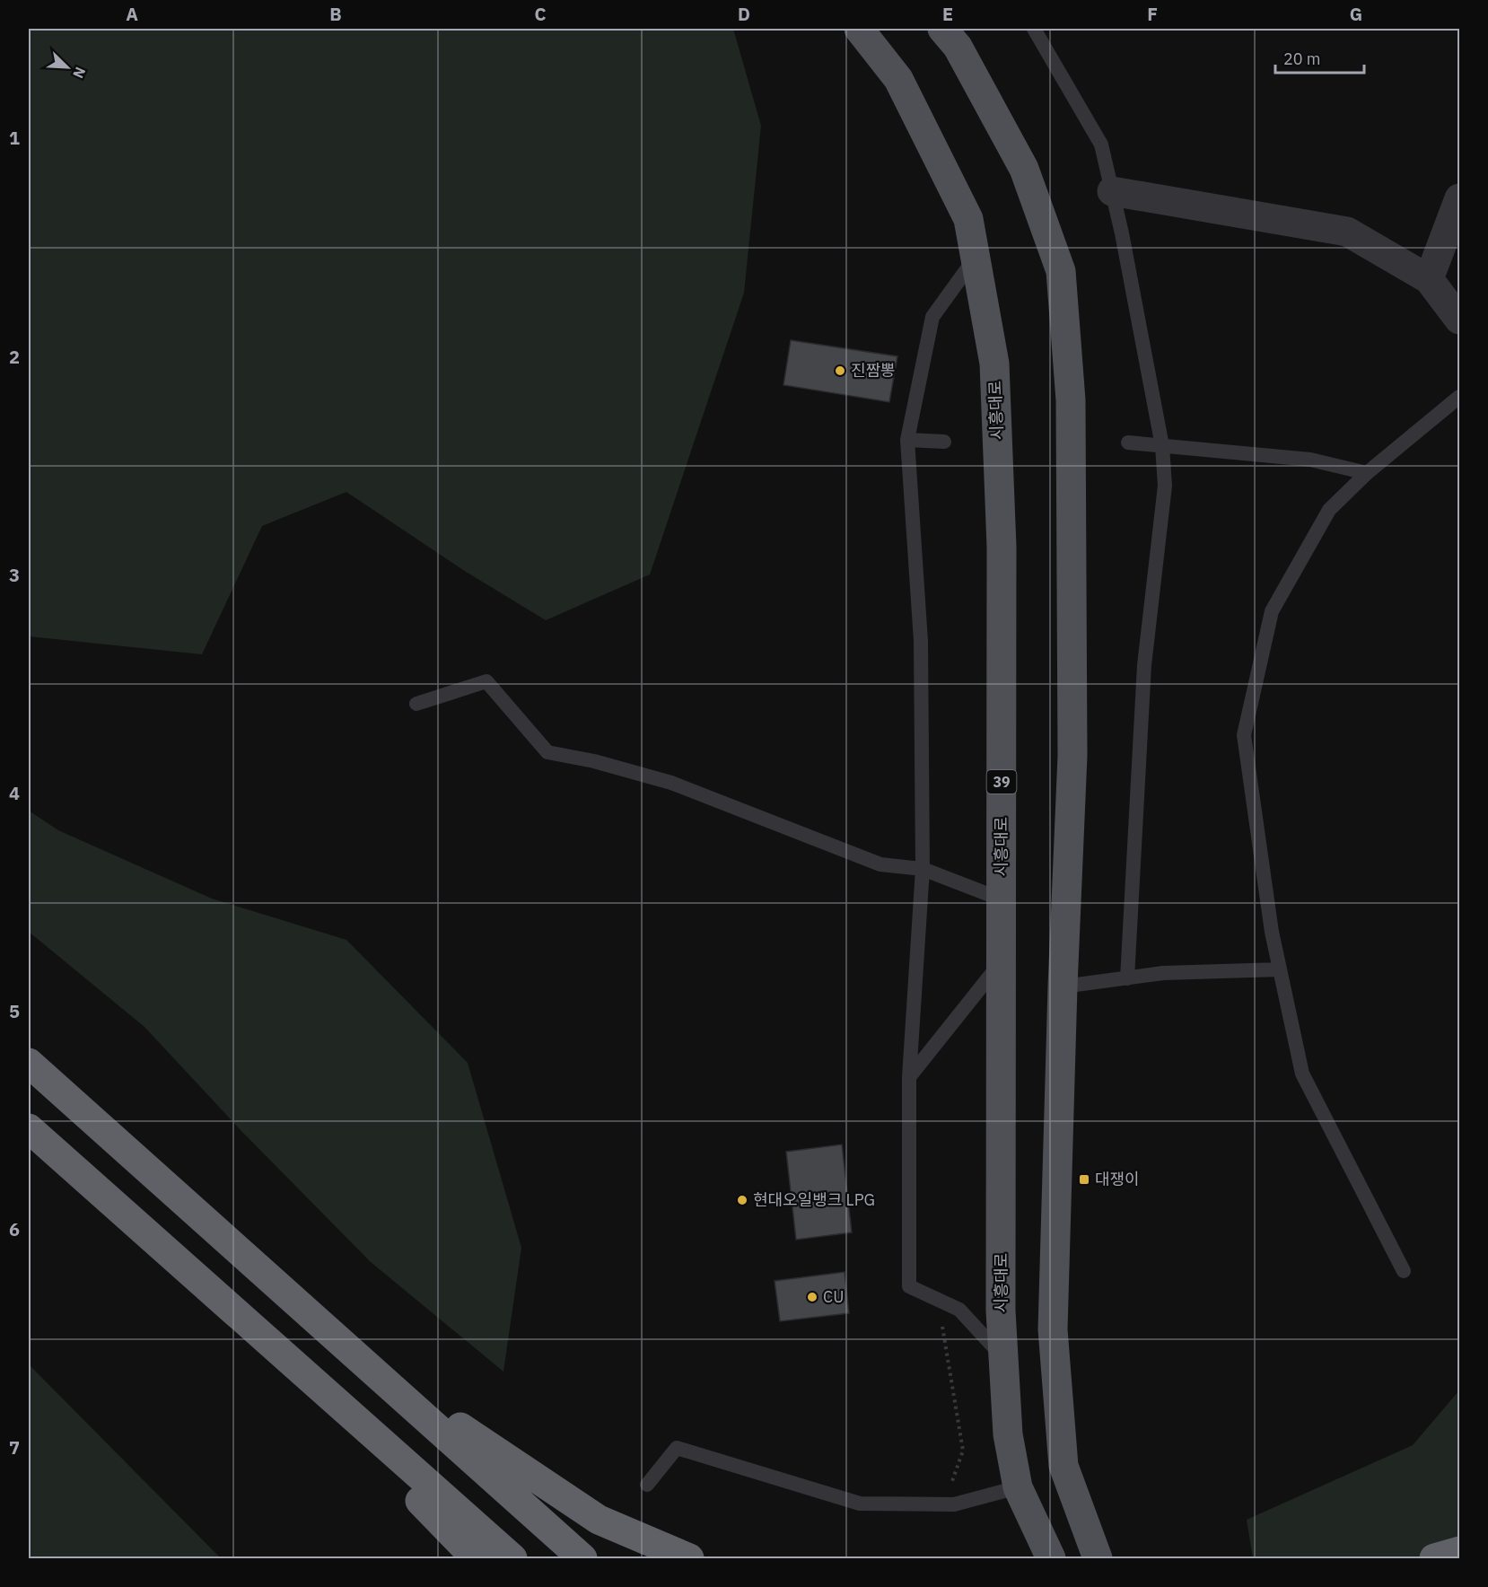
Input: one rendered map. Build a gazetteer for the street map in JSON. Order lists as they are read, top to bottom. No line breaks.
{"streets":{"main road":["시흥대로","39"]},"places":{"other":["진짬뽕","현대오일뱅크 LPG","CU"],"transit":["대쟁이"]},"scale_bar":"20 m","north":"bottom right","grid":{"columns":["A","B","C","D","E","F","G"],"rows":["1","2","3","4","5","6","7"]}}
